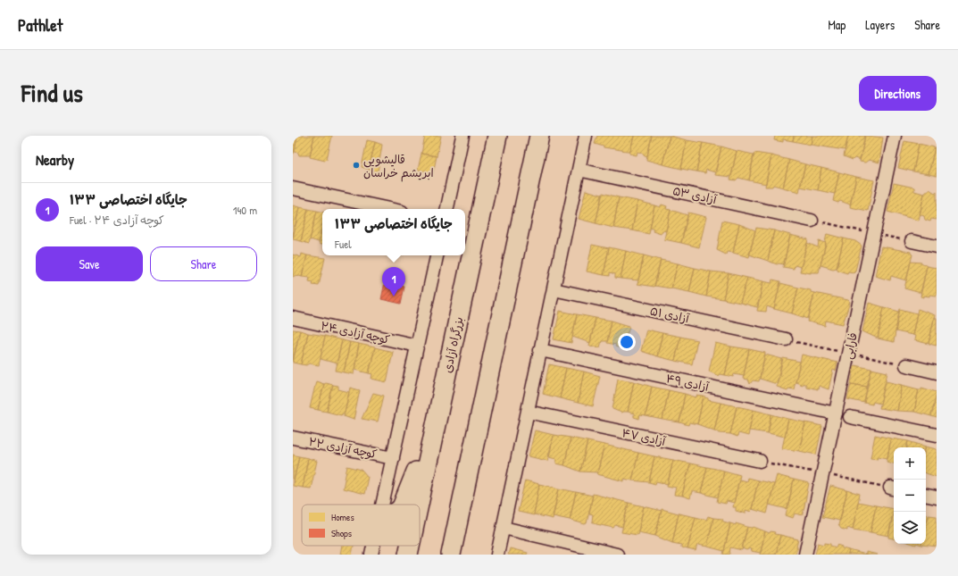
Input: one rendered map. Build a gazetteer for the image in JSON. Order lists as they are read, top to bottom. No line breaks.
{"streets":{"highway":["بزرگراه آزادی"],"street":["۵۳ آزادی","۵۱ آزادی","کوچه آزادی ۲۴","فارابی","۴۹ آزادی","۴۷ آزادی","کوچه آزادی ۲۲"]},"crossings":[["فارابی","۴۹ آزادی"]],"places":["قالیشویی ابریشم خراسان"],"legend":["Homes","Shops"],"page":{"header":"Pathlet","nav":["Map","Layers","Share"],"title":"Find us","buttons":["Directions",["Save","Share"]],"heading":"Nearby","list":[{"mark":"1","name":"جایگاه اختصاصی ۱۳۳","note":"Fuel · کوچه آزادی ۲۴","value":"140 m"}],"popup":["جایگاه اختصاصی ۱۳۳","Fuel"],"pins":"1","map_buttons":["+","−"]}}
